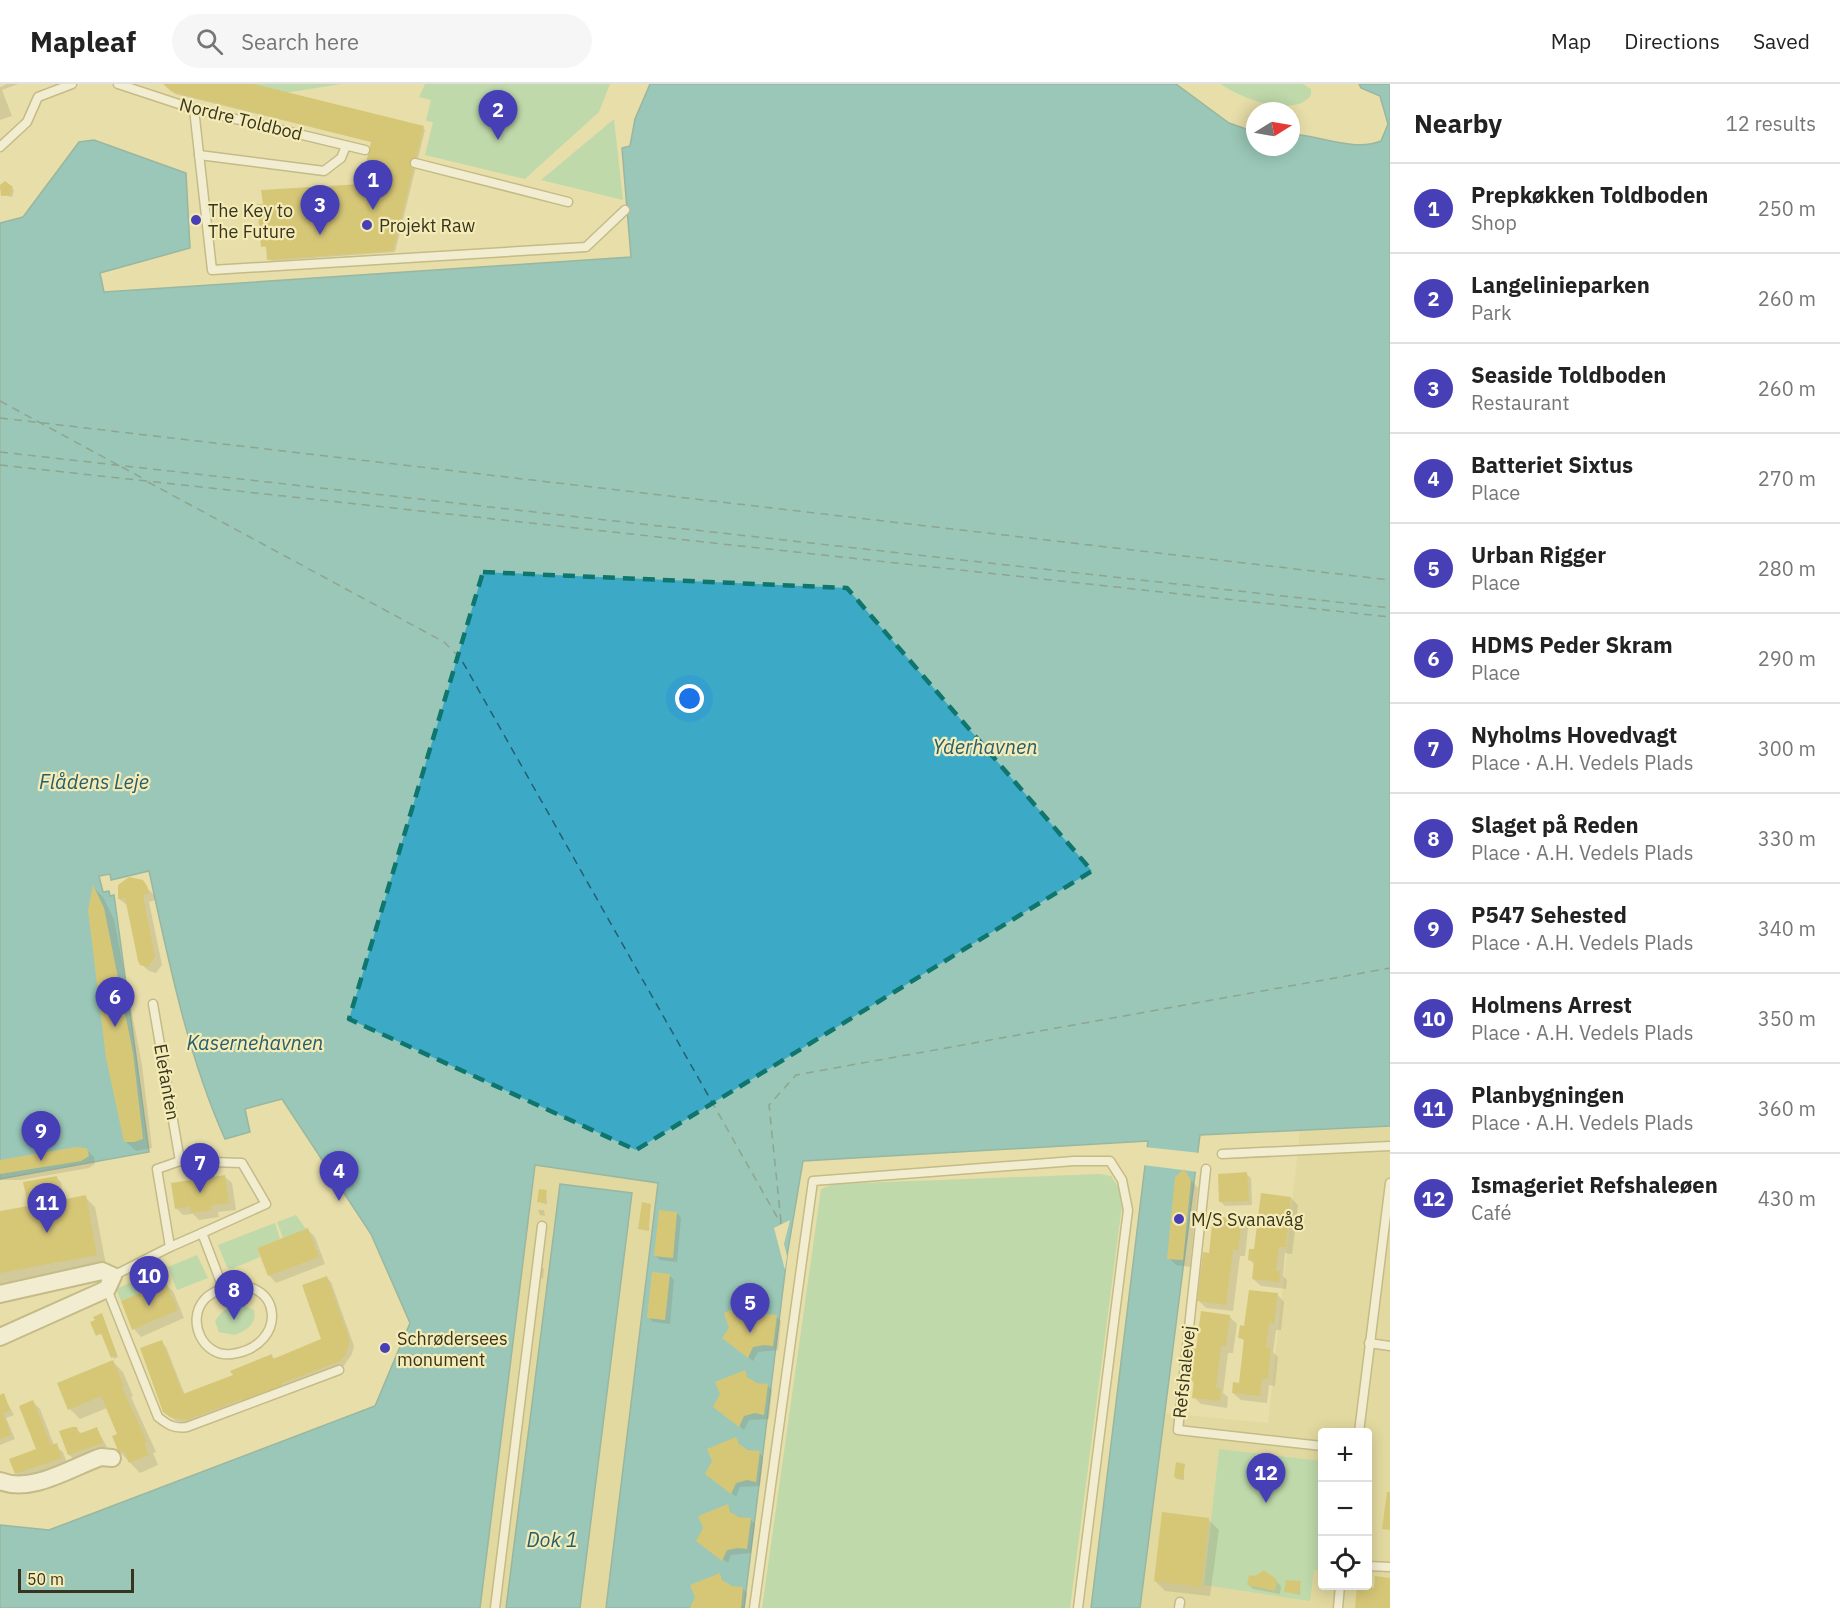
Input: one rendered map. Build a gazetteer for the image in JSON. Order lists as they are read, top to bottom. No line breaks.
{"streets":{"lane":["Nordre Toldbod","Elefanten","Refshalevej"]},"water":["Yderhavnen","Flådens Leje","Kasernehavnen","Dok 1"],"places":["The Key to The Future","Projekt Raw","M/S Svanavåg","Schrødersees monument"],"scale_bar":"50 m","north":"right","page":{"header":"Mapleaf","search":"Search here","nav":["Map","Directions","Saved"],"heading":["Nearby","12 results"],"pins":["2","1","3","6","9","7","4","11","10","8","5","12"],"list":[{"mark":"1","name":"Prepkøkken Toldboden","note":"Shop","value":"250 m"},{"mark":"2","name":"Langelinieparken","note":"Park","value":"260 m"},{"mark":"3","name":"Seaside Toldboden","note":"Restaurant","value":"260 m"},{"mark":"4","name":"Batteriet Sixtus","note":"Place","value":"270 m"},{"mark":"5","name":"Urban Rigger","note":"Place","value":"280 m"},{"mark":"6","name":"HDMS Peder Skram","note":"Place","value":"290 m"},{"mark":"7","name":"Nyholms Hovedvagt","note":"Place · A.H. Vedels Plads","value":"300 m"},{"mark":"8","name":"Slaget på Reden","note":"Place · A.H. Vedels Plads","value":"330 m"},{"mark":"9","name":"P547 Sehested","note":"Place · A.H. Vedels Plads","value":"340 m"},{"mark":"10","name":"Holmens Arrest","note":"Place · A.H. Vedels Plads","value":"350 m"},{"mark":"11","name":"Planbygningen","note":"Place · A.H. Vedels Plads","value":"360 m"},{"mark":"12","name":"Ismageriet Refshaleøen","note":"Café","value":"430 m"}],"map_buttons":["+","−"],"scale":"50 m"}}
